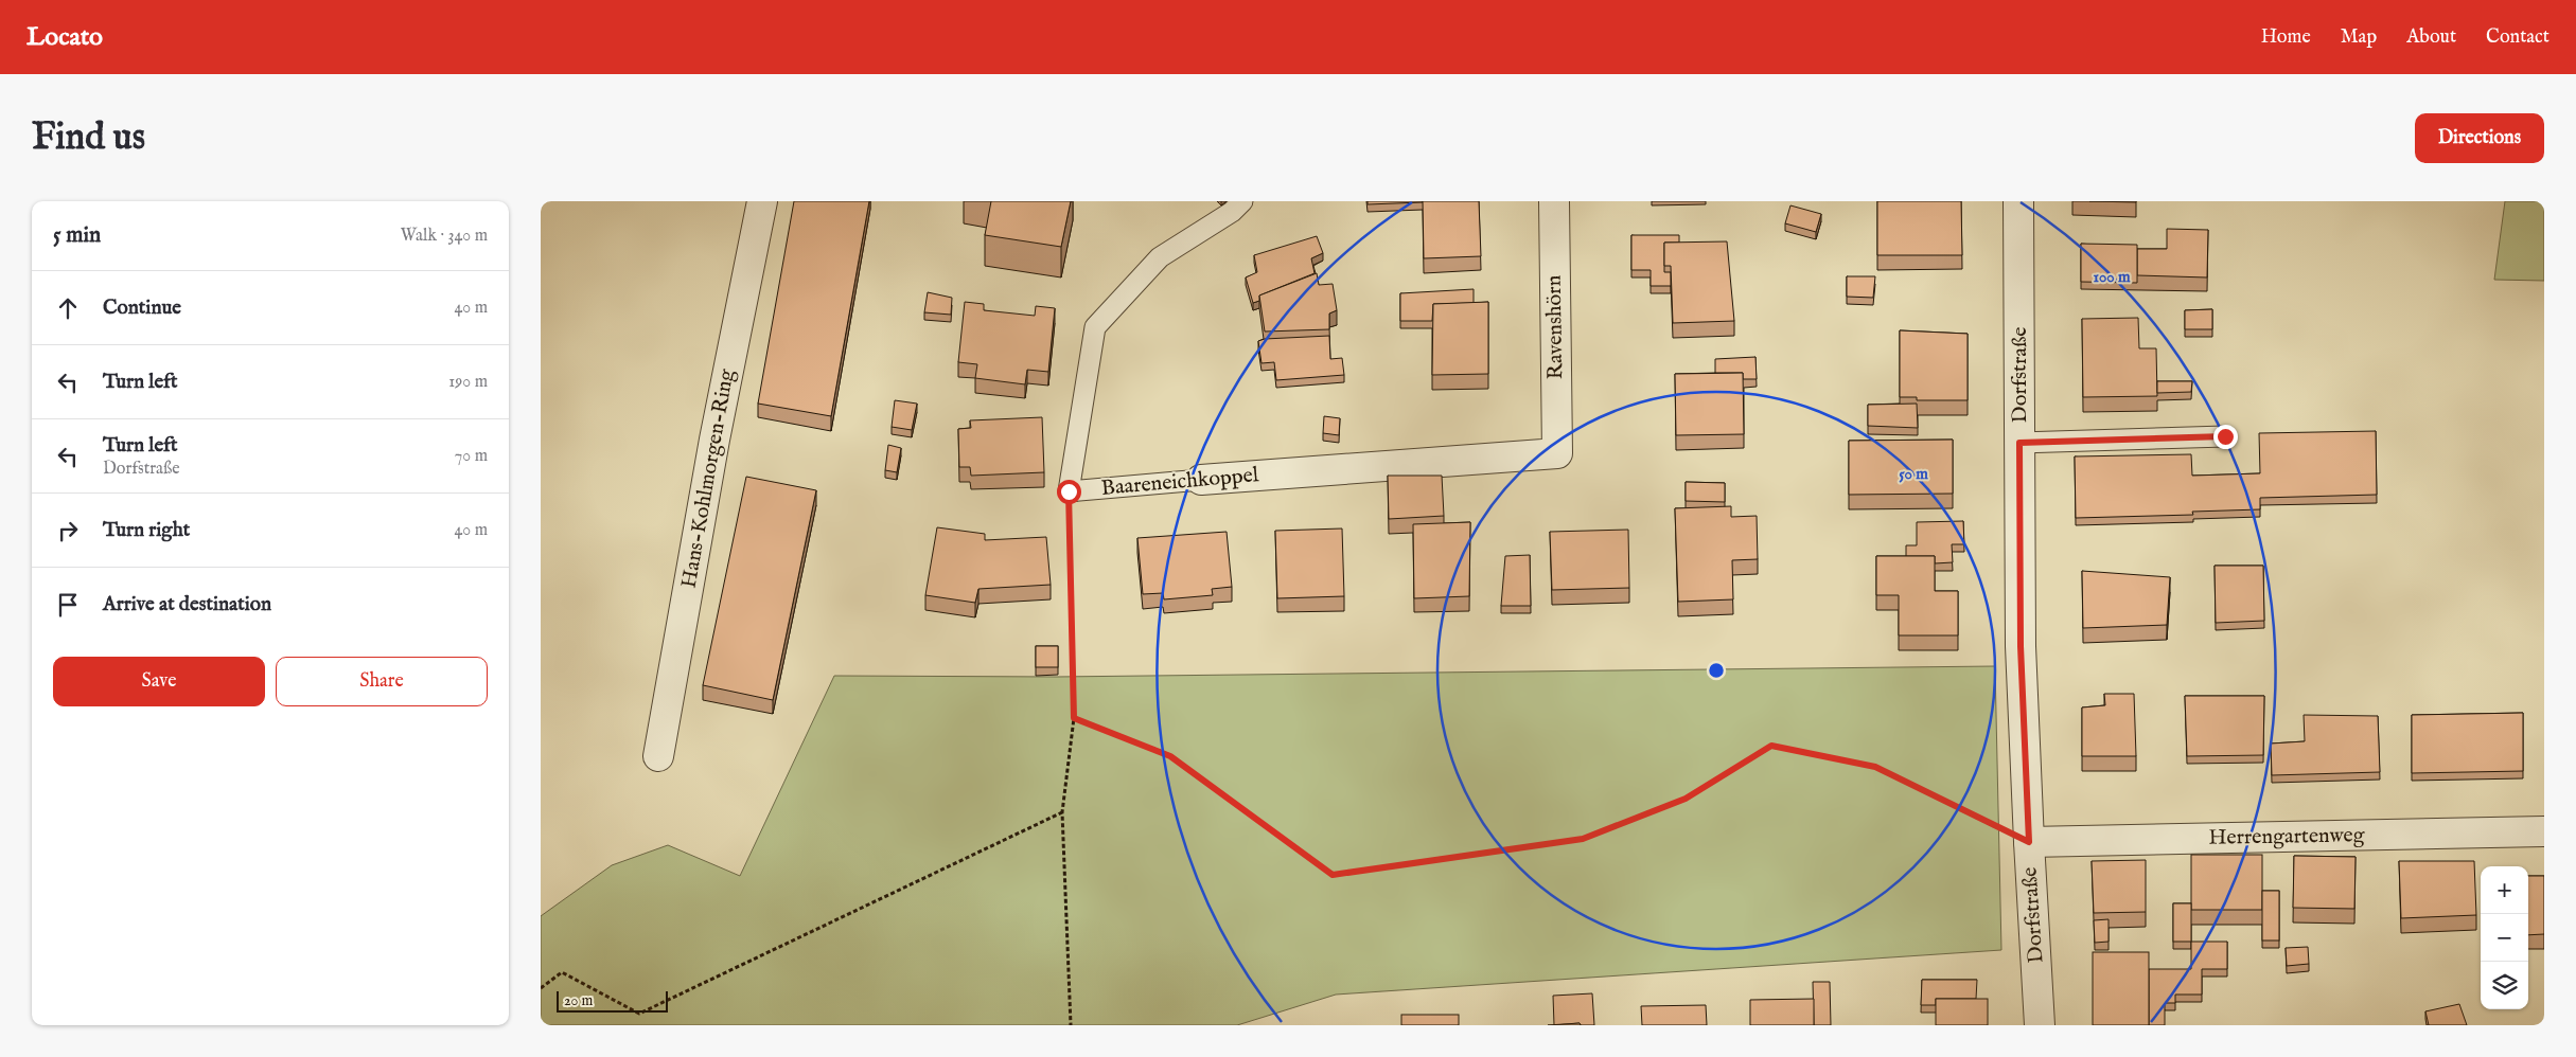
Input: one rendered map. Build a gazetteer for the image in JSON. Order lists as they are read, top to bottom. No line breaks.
{"streets":{"street":["Ravenshörn","Dorfstraße","Hans-Kohlmorgen-Ring","Baareneichkoppel","Herrengartenweg"]},"crossings":[["Ravenshörn","Baareneichkoppel"],["Dorfstraße","Herrengartenweg"]],"scale_bar":"20 m","page":{"header":"Locato","nav":["Home","Map","About","Contact"],"buttons":["Directions",["Save","Share"]],"title":"Find us","heading":["5 min","Walk · 340 m"],"list":[["Continue","40 m"],["Turn left","190 m"],["Turn left","Dorfstraße","70 m"],["Turn right","40 m"],"Arrive at destination"],"map_buttons":["+","−"],"scale":"20 m"},"rings":["100 m","50 m"]}
